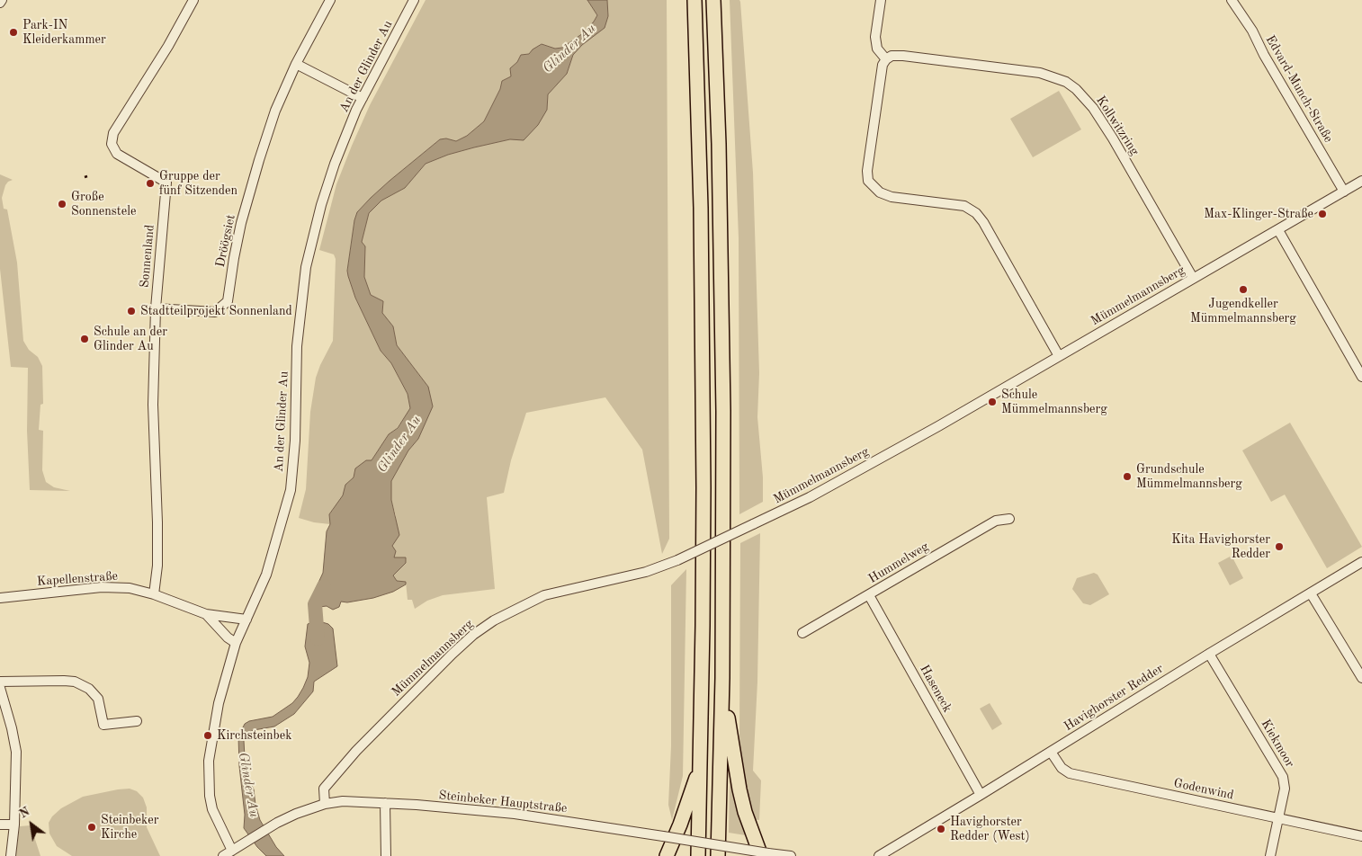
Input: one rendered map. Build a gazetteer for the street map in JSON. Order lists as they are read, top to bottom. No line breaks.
{"streets":{"street":["An der Glinder Au","Edvard-Munch-Straße","Kollwitzring","Dröögsiet","Sonnenland","Mümmelmannsberg","Hummelweg","Kapellenstraße","Haseneck","Havighorster Redder","Kiekmoor","Godenwind","Steinbeker Hauptstraße"]},"crossings":[["An der Glinder Au","Kapellenstraße"],["An der Glinder Au","Steinbeker Hauptstraße"],["Edvard-Munch-Straße","Mümmelmannsberg"],["Kollwitzring","Mümmelmannsberg"],["Dröögsiet","Sonnenland"],["Sonnenland","Kapellenstraße"],["Mümmelmannsberg","Steinbeker Hauptstraße"],["Hummelweg","Haseneck"],["Haseneck","Havighorster Redder"],["Havighorster Redder","Kiekmoor"],["Havighorster Redder","Godenwind"],["Kiekmoor","Godenwind"]],"water":["Glinder Au"],"places":["Park-IN Kleiderkammer","Gruppe der fünf Sitzenden","Große Sonnenstele","Max-Klinger-Straße","Jugendkeller Mümmelmannsberg","Stadtteilprojekt Sonnenland","Schule an der Glinder Au","Schule Mümmelmannsberg","Grundschule Mümmelmannsberg","Kita Havighorster Redder","Kirchsteinbek","Steinbeker Kirche","Havighorster Redder (West)"],"north":"top left"}
